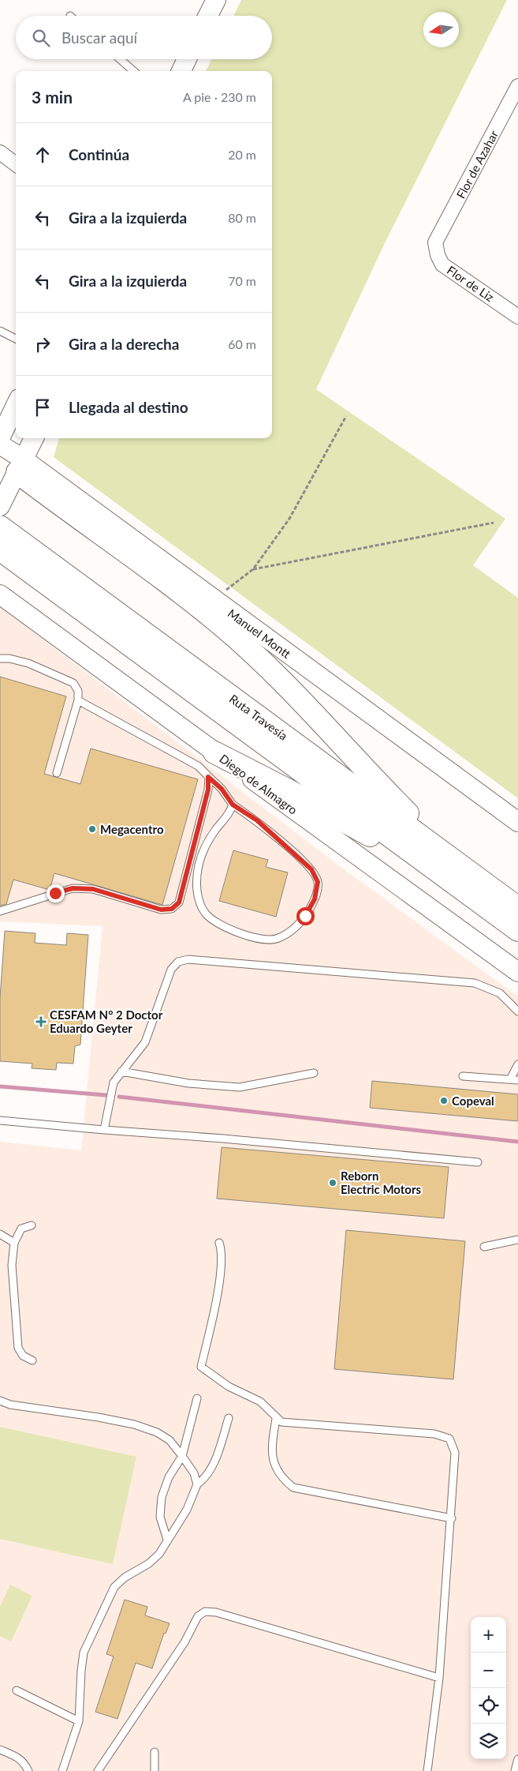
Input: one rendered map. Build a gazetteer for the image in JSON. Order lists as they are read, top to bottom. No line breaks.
{"streets":{"highway":["Ruta Travesía"],"street":["Flor de Azahar","Flor de Liz","Manuel Montt","Diego de Almagro"]},"crossings":[["Flor de Azahar","Flor de Liz"]],"places":{"other":["Megacentro","Copeval","Reborn Electric Motors"],"health":["CESFAM N° 2 Doctor Eduardo Geyter"]},"north":"left","page":{"search":"Buscar aquí","heading":["3 min","A pie · 230 m"],"list":[["Continúa","20 m"],["Gira a la izquierda","80 m"],["Gira a la izquierda","70 m"],["Gira a la derecha","60 m"],"Llegada al destino"],"map_buttons":["+","−"]}}
